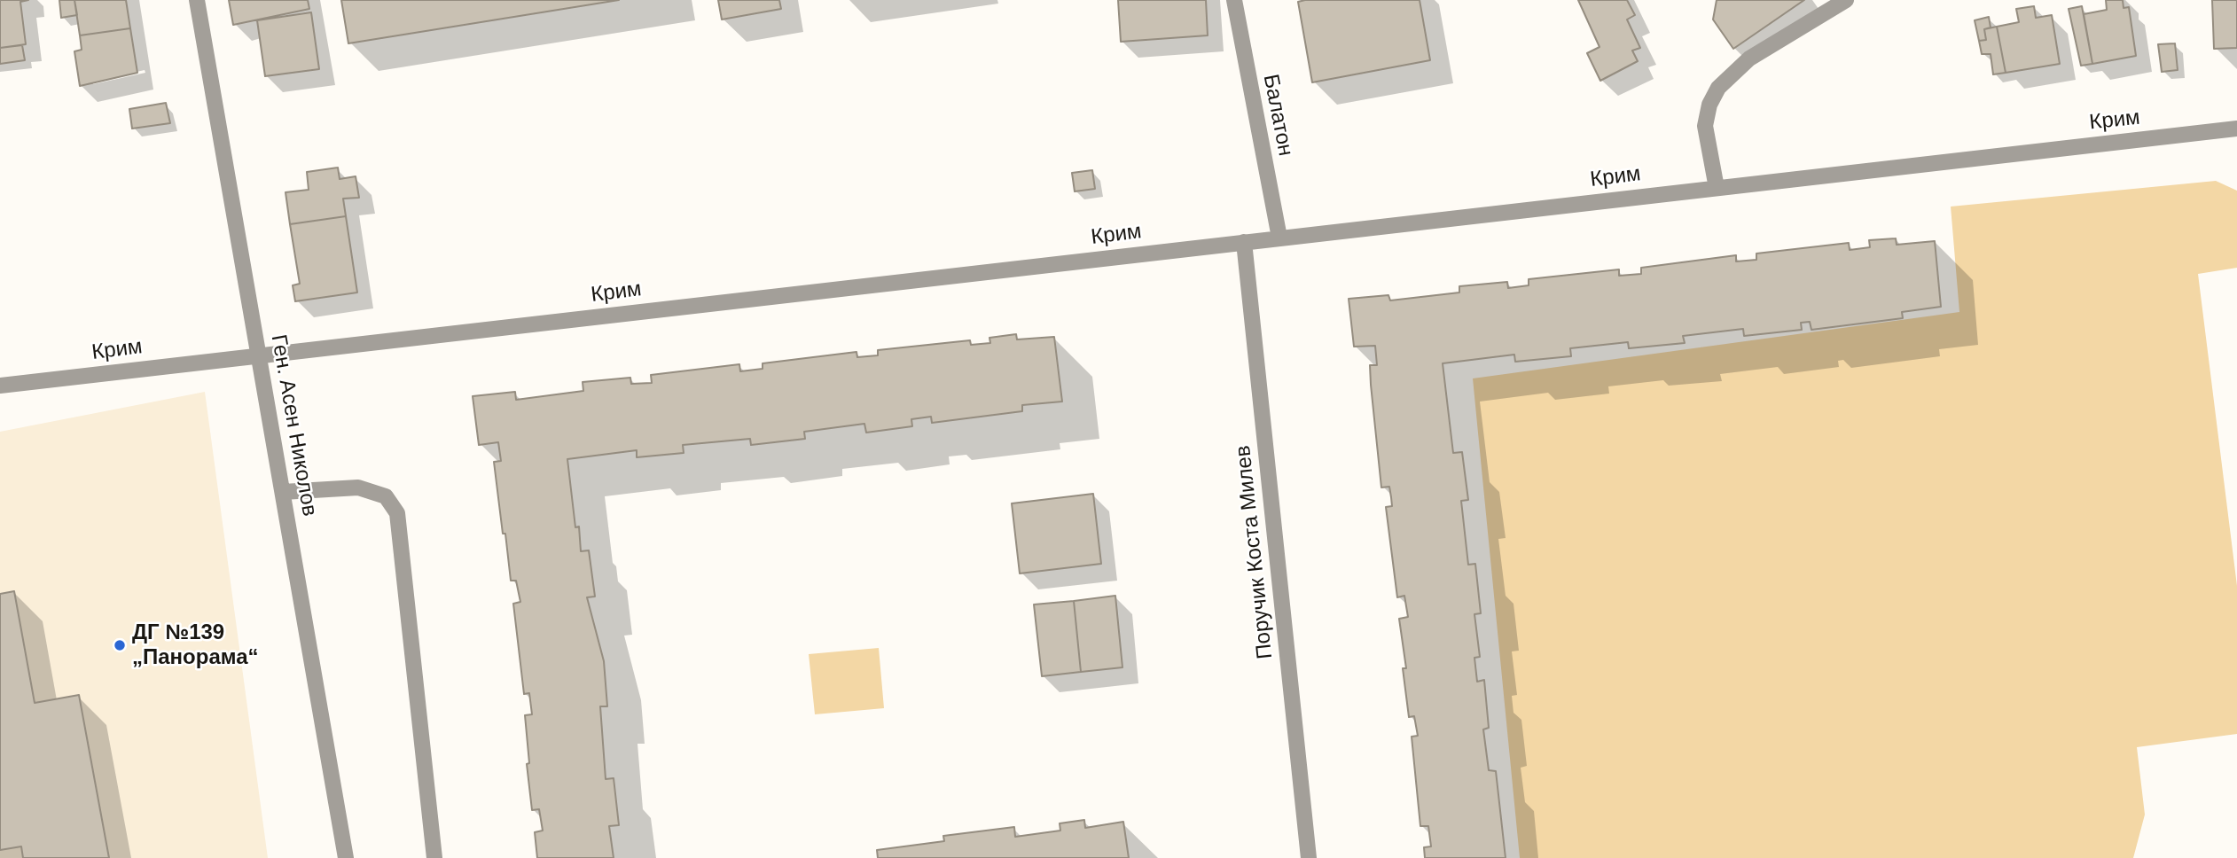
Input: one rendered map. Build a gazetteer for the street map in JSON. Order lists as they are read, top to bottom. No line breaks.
{"streets":{"street":["Балатон","Крим","Ген. Асен Николов","Поручик Коста Милев"]},"crossings":[["Балатон","Крим"],["Крим","Ген. Асен Николов"],["Крим","Поручик Коста Милев"]],"places":["ДГ №139 „Панорама“"]}
